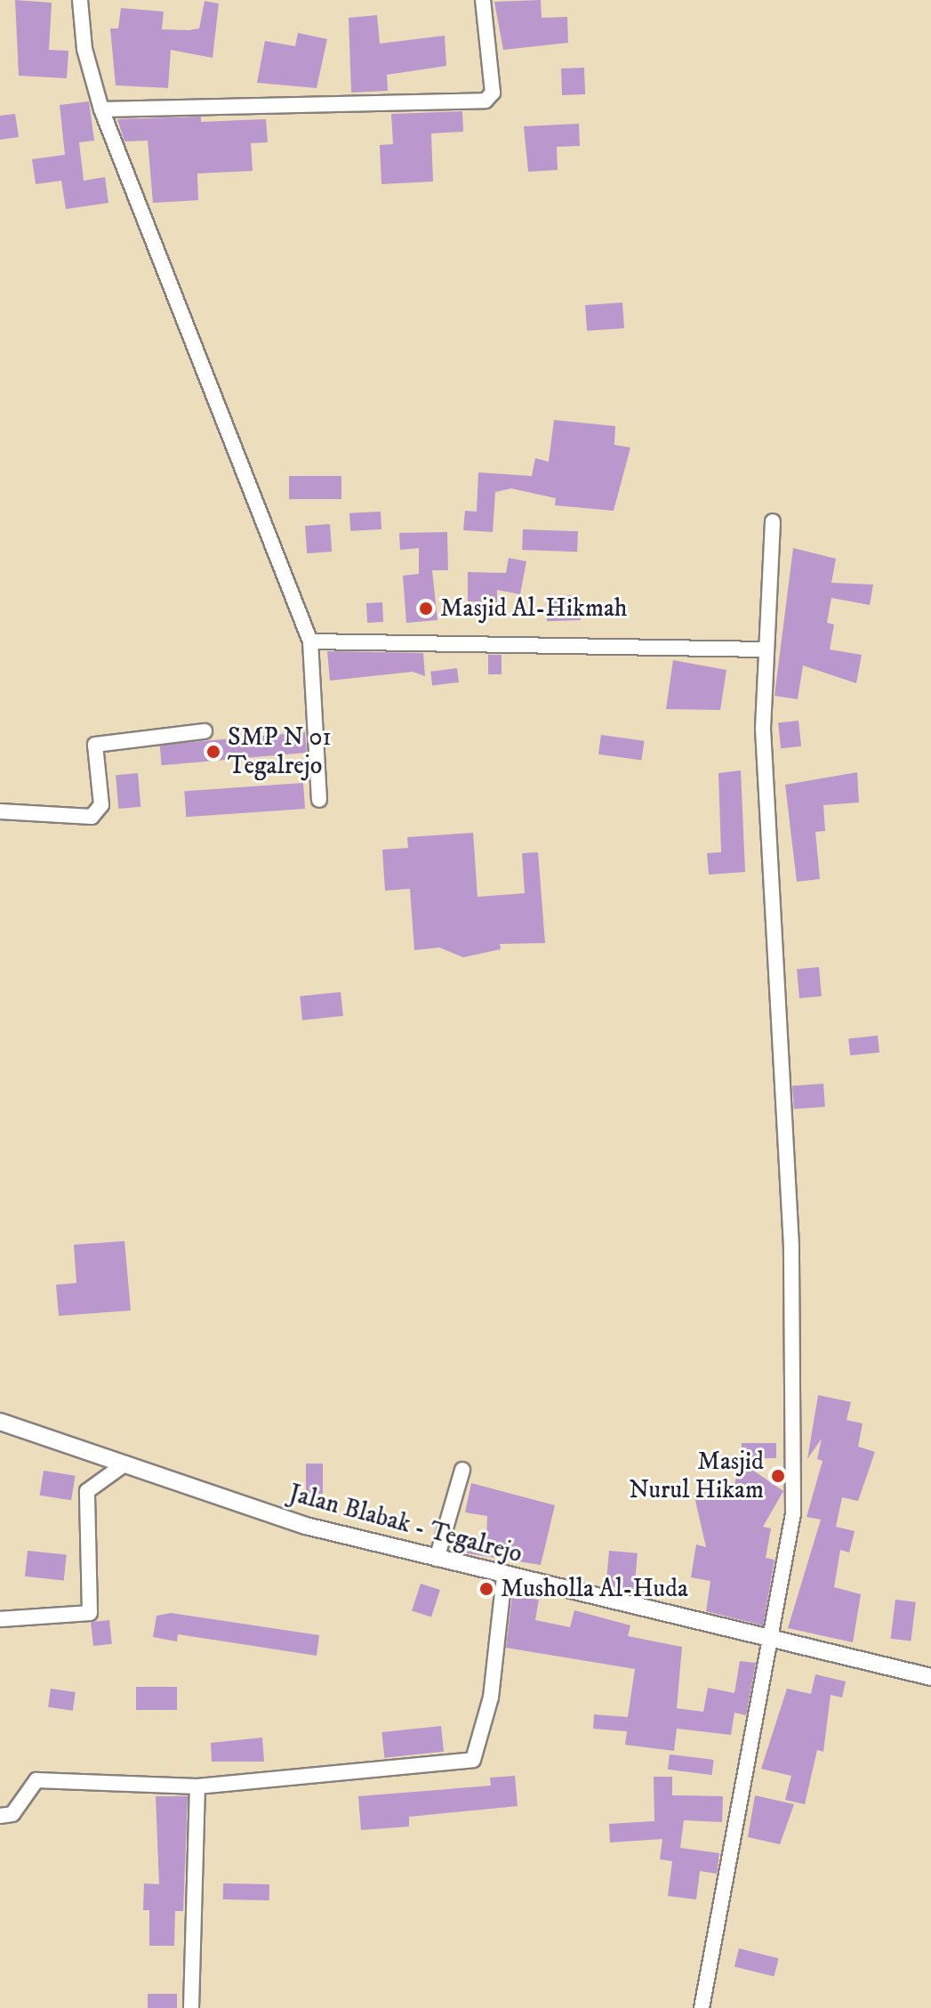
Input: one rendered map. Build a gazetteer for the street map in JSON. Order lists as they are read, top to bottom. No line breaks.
{"streets":{"street":["Jalan Blabak - Tegalrejo"]},"places":["Masjid Al-Hikmah","SMP N 01 Tegalrejo","Masjid Nurul Hikam","Musholla Al-Huda"]}
